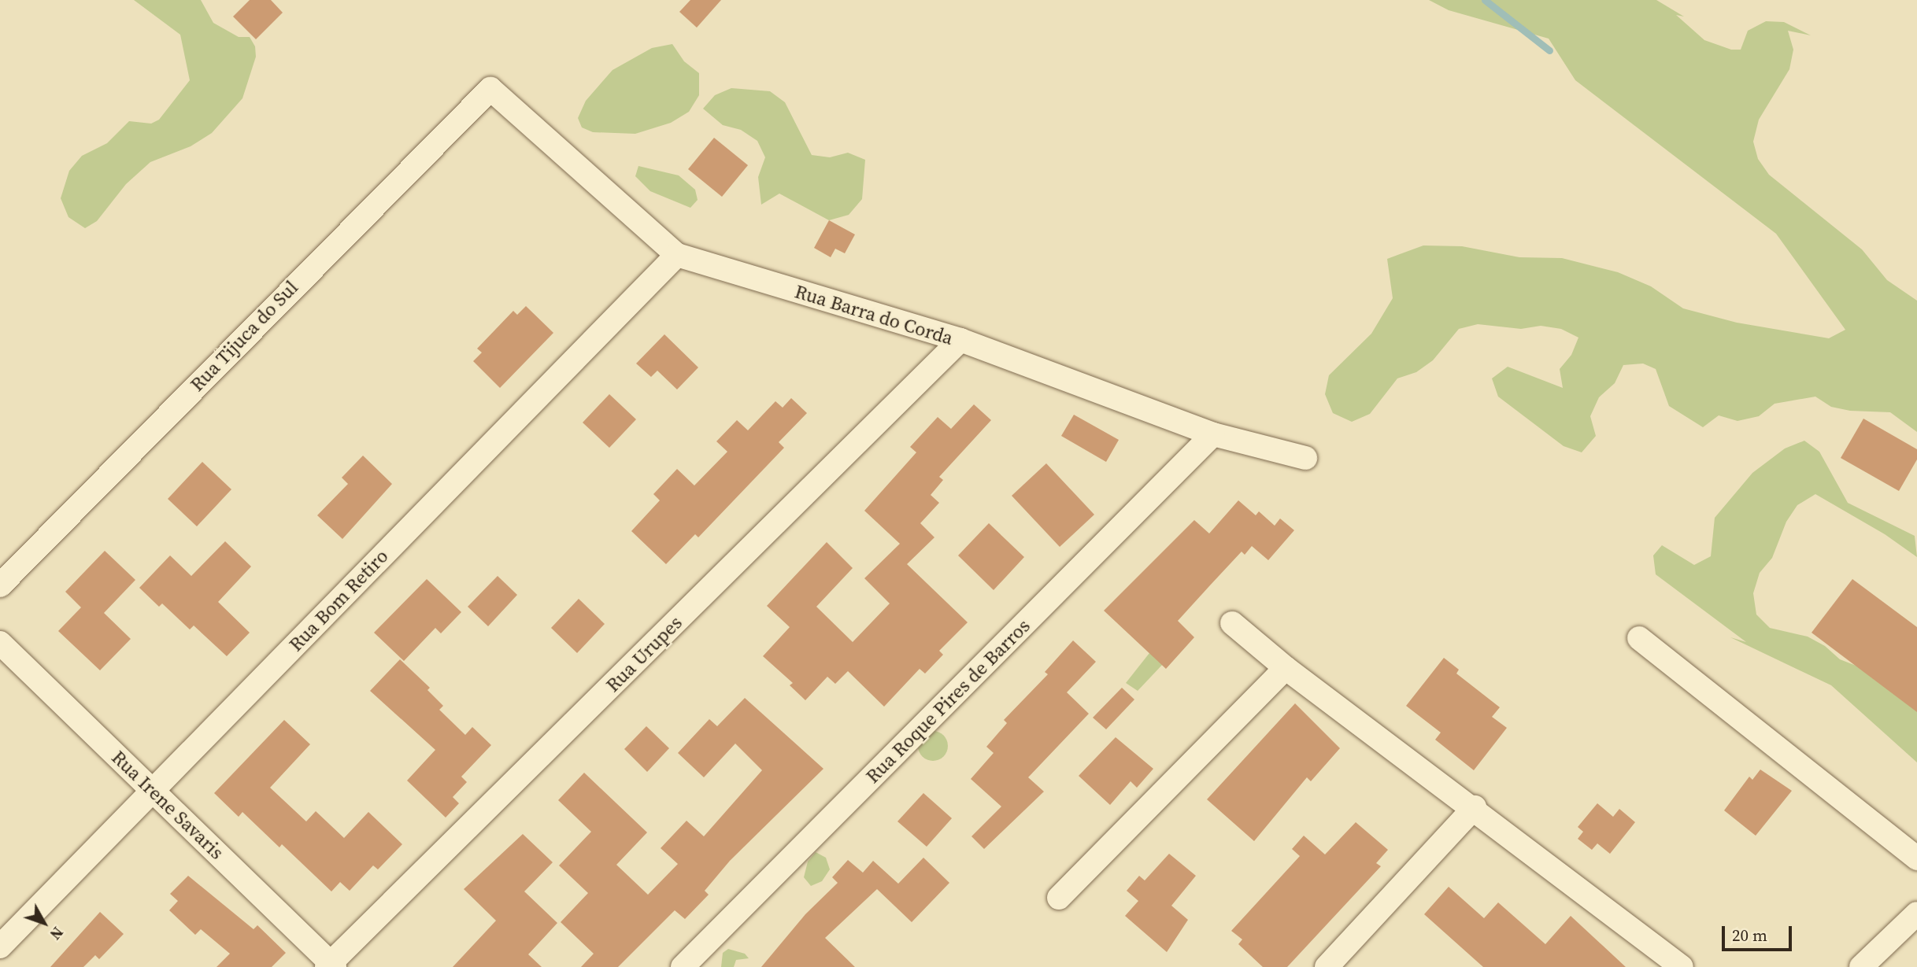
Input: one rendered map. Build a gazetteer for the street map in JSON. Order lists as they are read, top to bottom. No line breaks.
{"streets":{"street":["Rua Barra do Corda","Rua Tijuca do Sul","Rua Bom Retiro","Rua Urupes","Rua Roque Pires de Barros","Rua Irene Savaris"]},"crossings":[["Rua Barra do Corda","Rua Tijuca do Sul"],["Rua Barra do Corda","Rua Bom Retiro"],["Rua Barra do Corda","Rua Urupes"],["Rua Barra do Corda","Rua Roque Pires de Barros"],["Rua Bom Retiro","Rua Irene Savaris"],["Rua Urupes","Rua Irene Savaris"]],"scale_bar":"20 m","north":"bottom right"}
